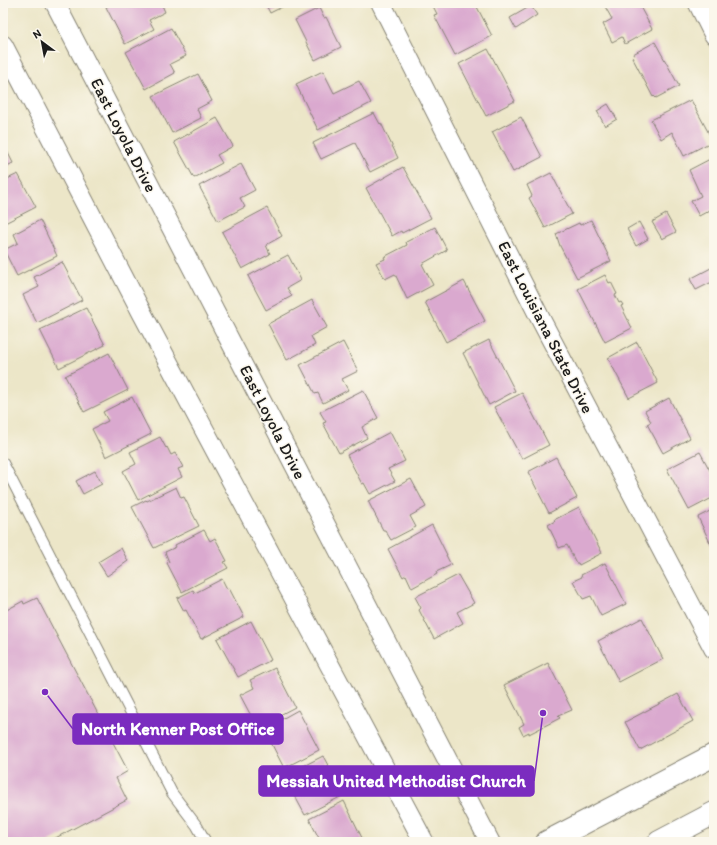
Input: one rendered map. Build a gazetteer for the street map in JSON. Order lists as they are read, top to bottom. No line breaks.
{"streets":{"street":["East Loyola Drive","East Louisiana State Drive"]},"places":["North Kenner Post Office","Messiah United Methodist Church"],"north":"top left"}
